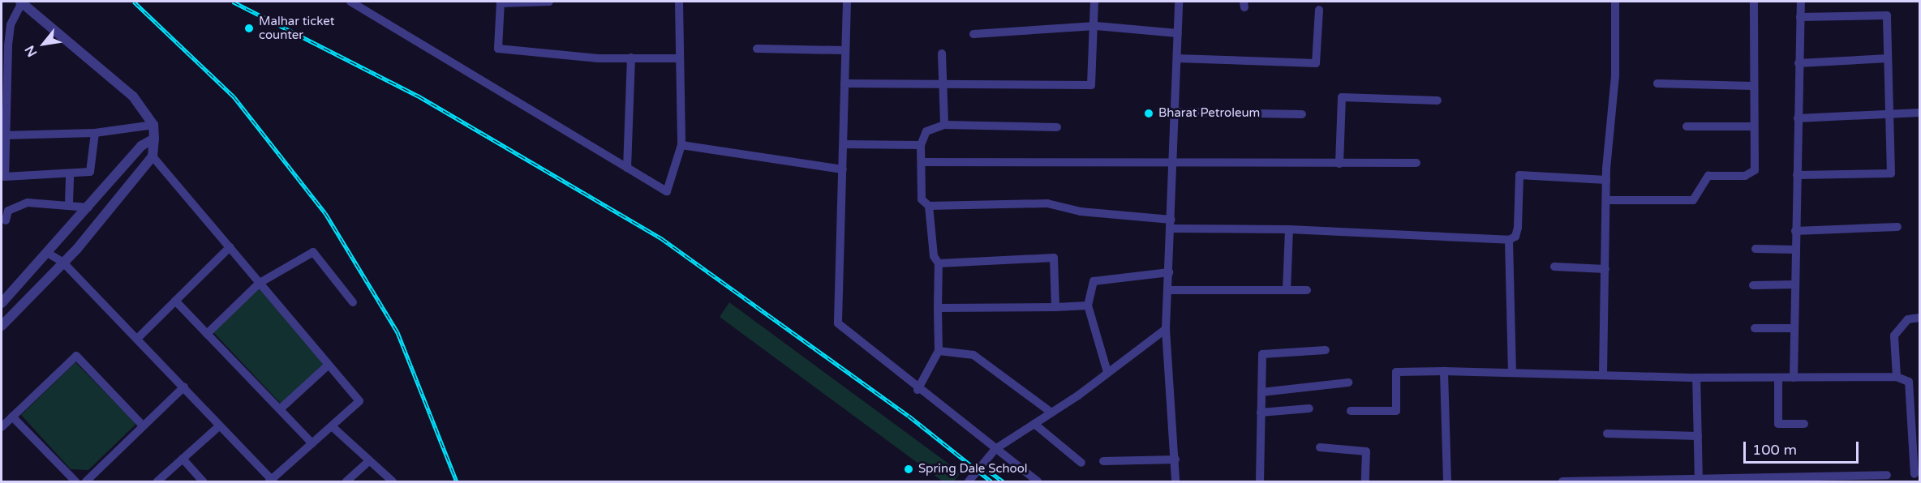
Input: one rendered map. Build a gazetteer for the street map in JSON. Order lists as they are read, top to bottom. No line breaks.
{"places":["Malhar ticket counter","Bharat Petroleum","Spring Dale School"],"scale_bar":"100 m","north":"bottom left"}
